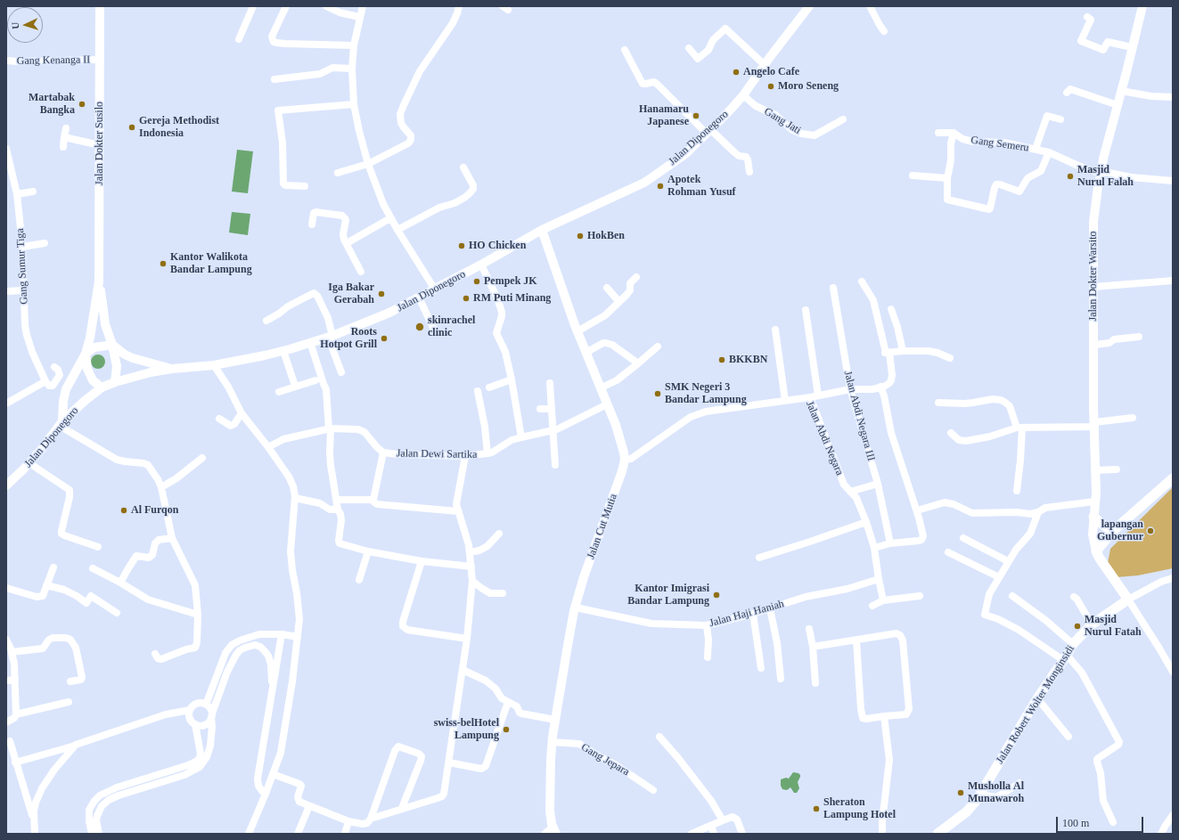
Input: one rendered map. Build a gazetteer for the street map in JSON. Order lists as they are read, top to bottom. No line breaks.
{"streets":{"highway":["Jalan Robert Wolter Monginsidi"],"main road":["Jalan Diponegoro","Jalan Dokter Susilo","Jalan Dokter Warsito","Jalan Cut Mutia"],"street":["Gang Kenanga II","Gang Jati","Gang Semeru","Gang Sumur Tiga","Jalan Abdi Negara III","Jalan Abdi Negara","Jalan Dewi Sartika","Jalan Haji Haniah","Gang Jepara"]},"crossings":[["Gang Kenanga II","Jalan Dokter Susilo"],["Gang Jati","Jalan Diponegoro"],["Jalan Diponegoro","Jalan Dokter Susilo"],["Jalan Diponegoro","Jalan Cut Mutia"],["Gang Semeru","Jalan Dokter Warsito"],["Jalan Abdi Negara","Jalan Cut Mutia"],["Jalan Abdi Negara","Jalan Haji Haniah"],["Jalan Dewi Sartika","Jalan Cut Mutia"],["Jalan Cut Mutia","Jalan Haji Haniah"],["Jalan Cut Mutia","Gang Jepara"]],"places":["Angelo Cafe","Moro Seneng","Martabak Bangka","Hanamaru Japanese","Gereja Methodist Indonesia","Masjid Nurul Falah","Apotek Rohman Yusuf","HokBen","HO Chicken","Kantor Walikota Bandar Lampung","Pempek JK","Iga Bakar Gerabah","RM Puti Minang","skinrachel clinic","Roots Hotpot Grill","BKKBN","SMK Negeri 3 Bandar Lampung","Al Furqon","lapangan Gubernur","Kantor Imigrasi Bandar Lampung","Masjid Nurul Fatah","swiss-belHotel Lampung","Musholla Al Munawaroh","Sheraton Lampung Hotel"],"scale_bar":"100 m","north":"left"}
